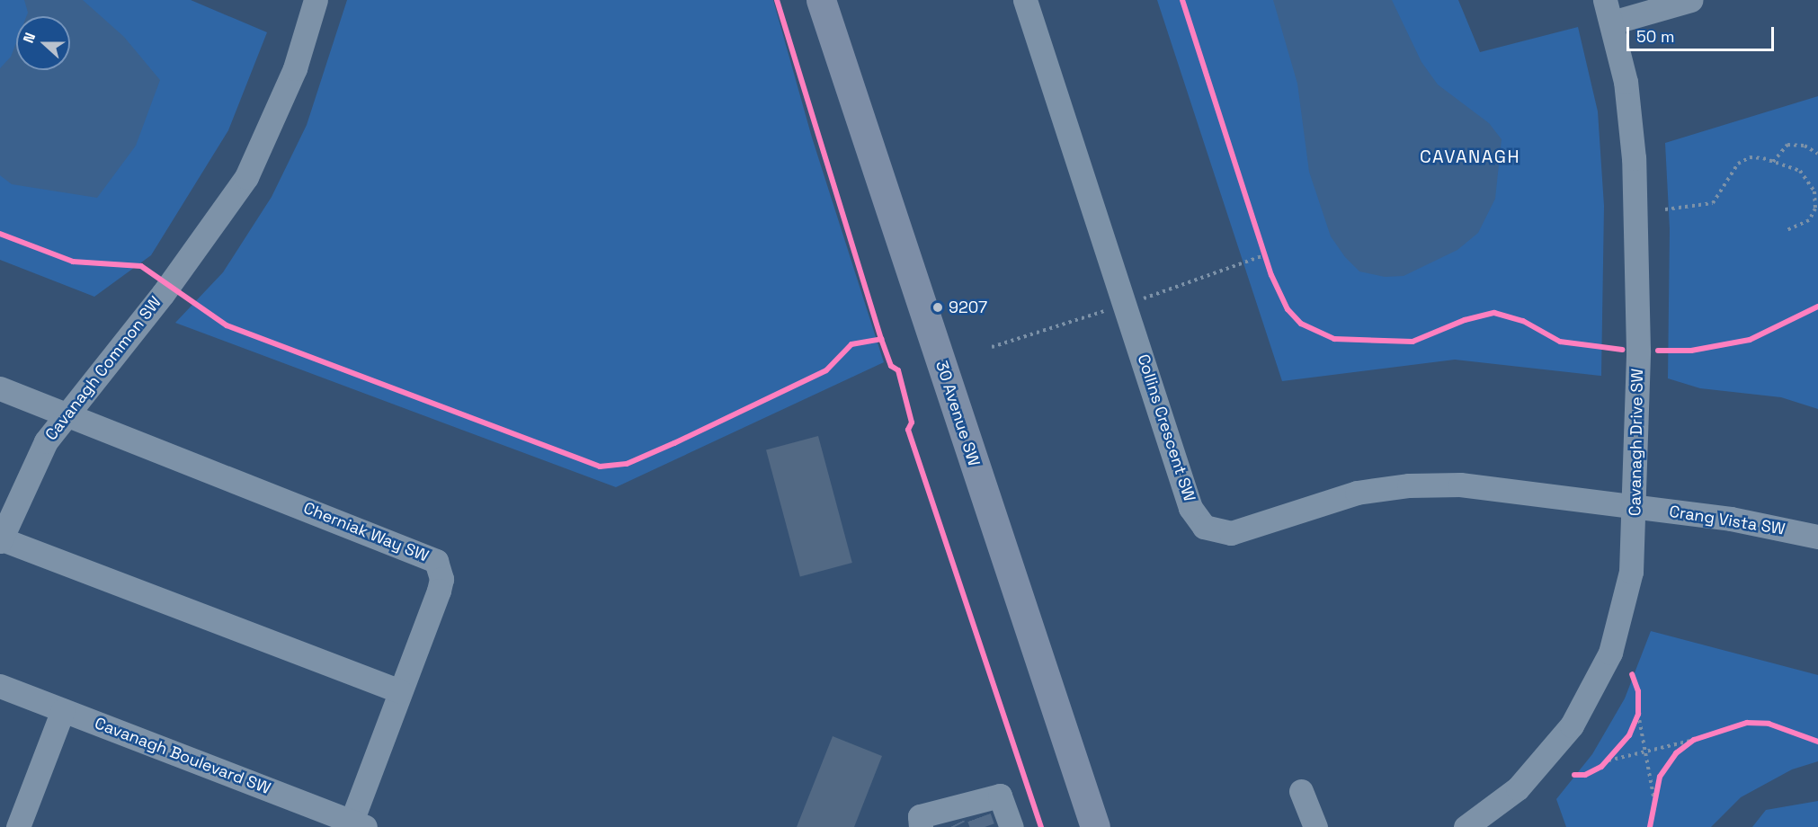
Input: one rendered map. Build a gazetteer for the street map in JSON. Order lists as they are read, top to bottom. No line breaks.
{"streets":{"main road":["30 Avenue SW"],"street":["Cavanagh Common SW","Collins Crescent SW","Cavanagh Drive SW","Crang Vista SW","Cherniak Way SW","Cavanagh Boulevard SW"]},"crossings":[["Cavanagh Common SW","Cherniak Way SW"],["Collins Crescent SW","Cavanagh Drive SW"],["Collins Crescent SW","Crang Vista SW"],["Cavanagh Drive SW","Crang Vista SW"],["Cherniak Way SW","Cavanagh Boulevard SW"]],"districts":["CAVANAGH"],"places":["9207"],"scale_bar":"50 m","north":"left"}
